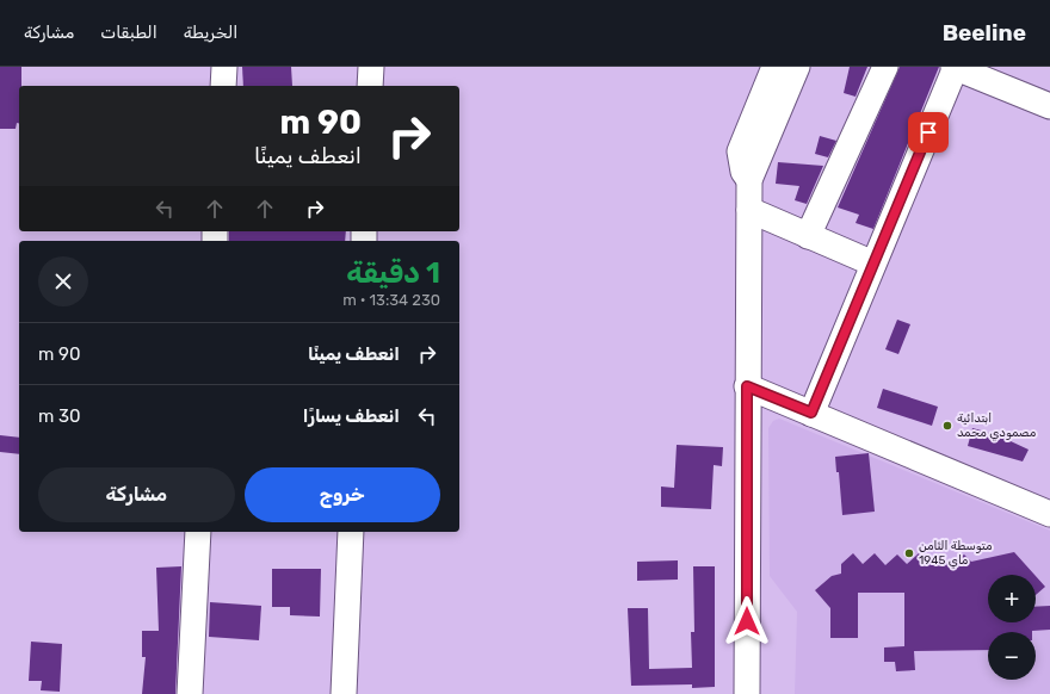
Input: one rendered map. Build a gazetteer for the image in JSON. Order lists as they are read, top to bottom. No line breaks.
{"places":["ابتدائية مصمودي محمد","متوسطة الثامن ماي 1945"],"page":{"header":"Beeline","nav":["الخريطة","الطبقات","مشاركة"],"turn":["90 m","انعطف يمينًا"],"heading":["1 دقيقة","230 m · 13:34"],"list":[{"name":"انعطف يمينًا","value":"90 m"},{"name":"انعطف يسارًا","value":"30 m"}],"buttons":["خروج","مشاركة"],"map_buttons":["+","−"]}}
